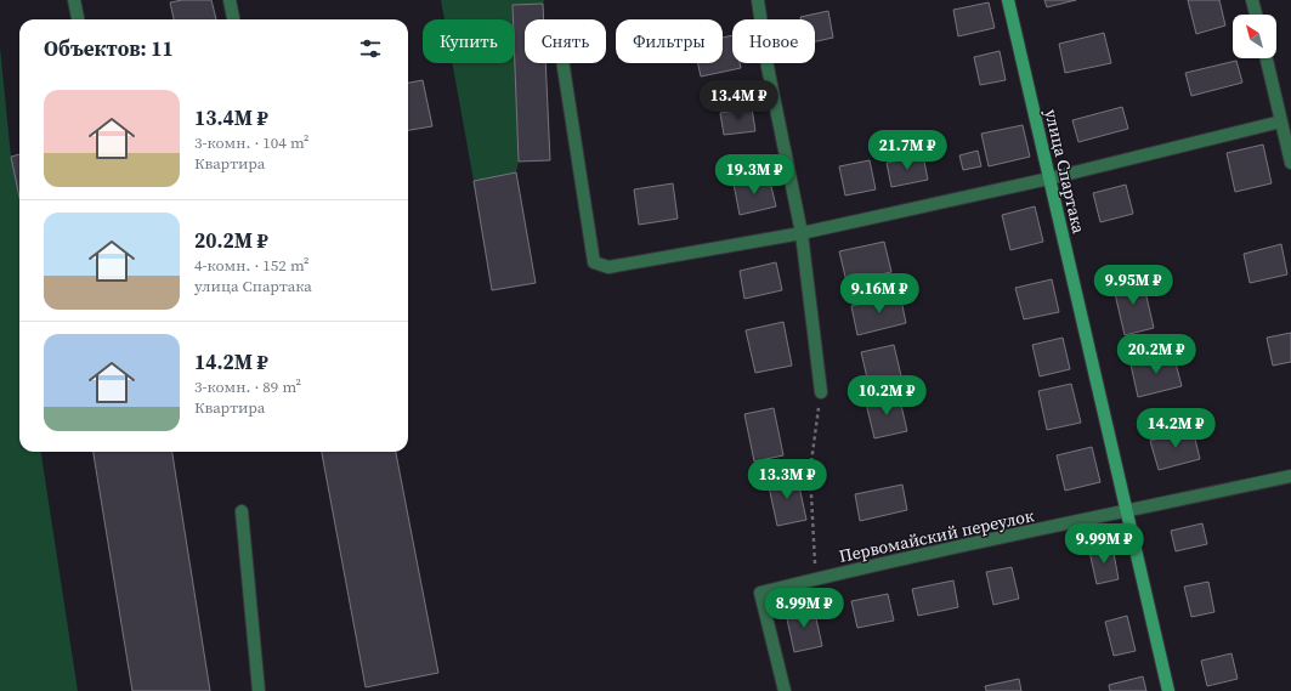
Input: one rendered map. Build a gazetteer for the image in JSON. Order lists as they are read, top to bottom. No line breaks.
{"streets":{"street":["улица Спартака","Первомайский переулок"]},"crossings":[["улица Спартака","Первомайский переулок"]],"north":"top left","page":{"chip":["Купить","Снять","Фильтры","Новое"],"heading":"Объектов: 11","list":[{"name":"13.4M ₽","note":"3-комн. · 104 m² · Квартира"},{"name":"20.2M ₽","note":"4-комн. · 152 m² · улица Спартака"},{"name":"14.2M ₽","note":"3-комн. · 89 m² · Квартира"}],"price":["13.4M ₽","21.7M ₽","19.3M ₽","9.95M ₽","9.16M ₽","20.2M ₽","10.2M ₽","14.2M ₽","13.3M ₽","9.99M ₽","8.99M ₽"]}}
